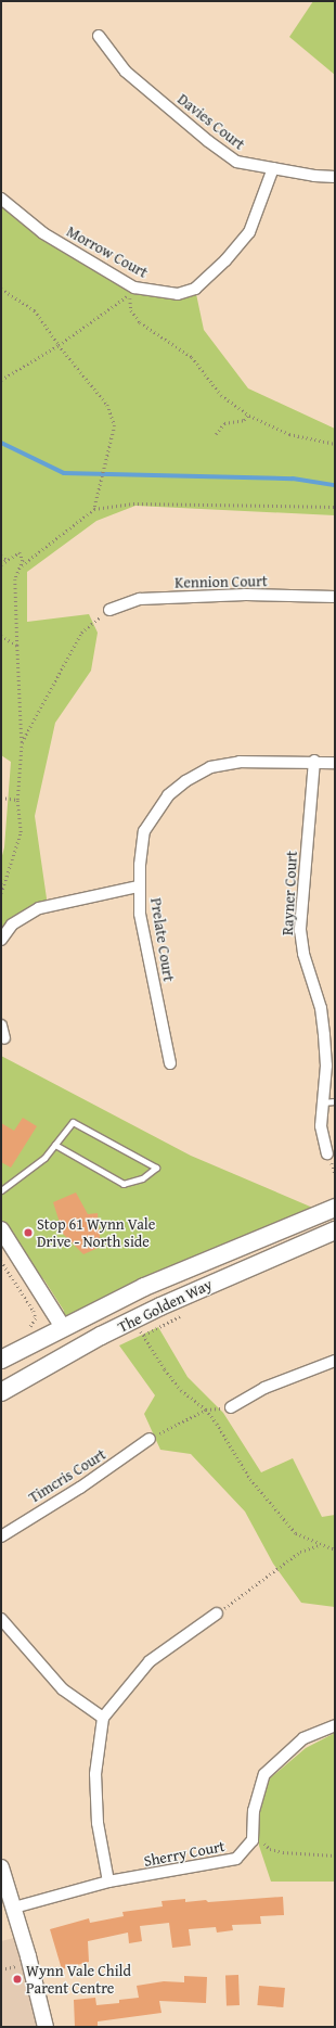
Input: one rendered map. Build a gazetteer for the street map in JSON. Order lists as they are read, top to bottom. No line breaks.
{"streets":{"main road":["The Golden Way"],"street":["Davies Court","Morrow Court","Kennion Court","Rayner Court","Prelate Court","Timcris Court","Sherry Court"]},"crossings":[["Davies Court","Morrow Court"],["Rayner Court","Prelate Court"]],"places":["Stop 61 Wynn Vale Drive - North side","Wynn Vale Child Parent Centre"]}
